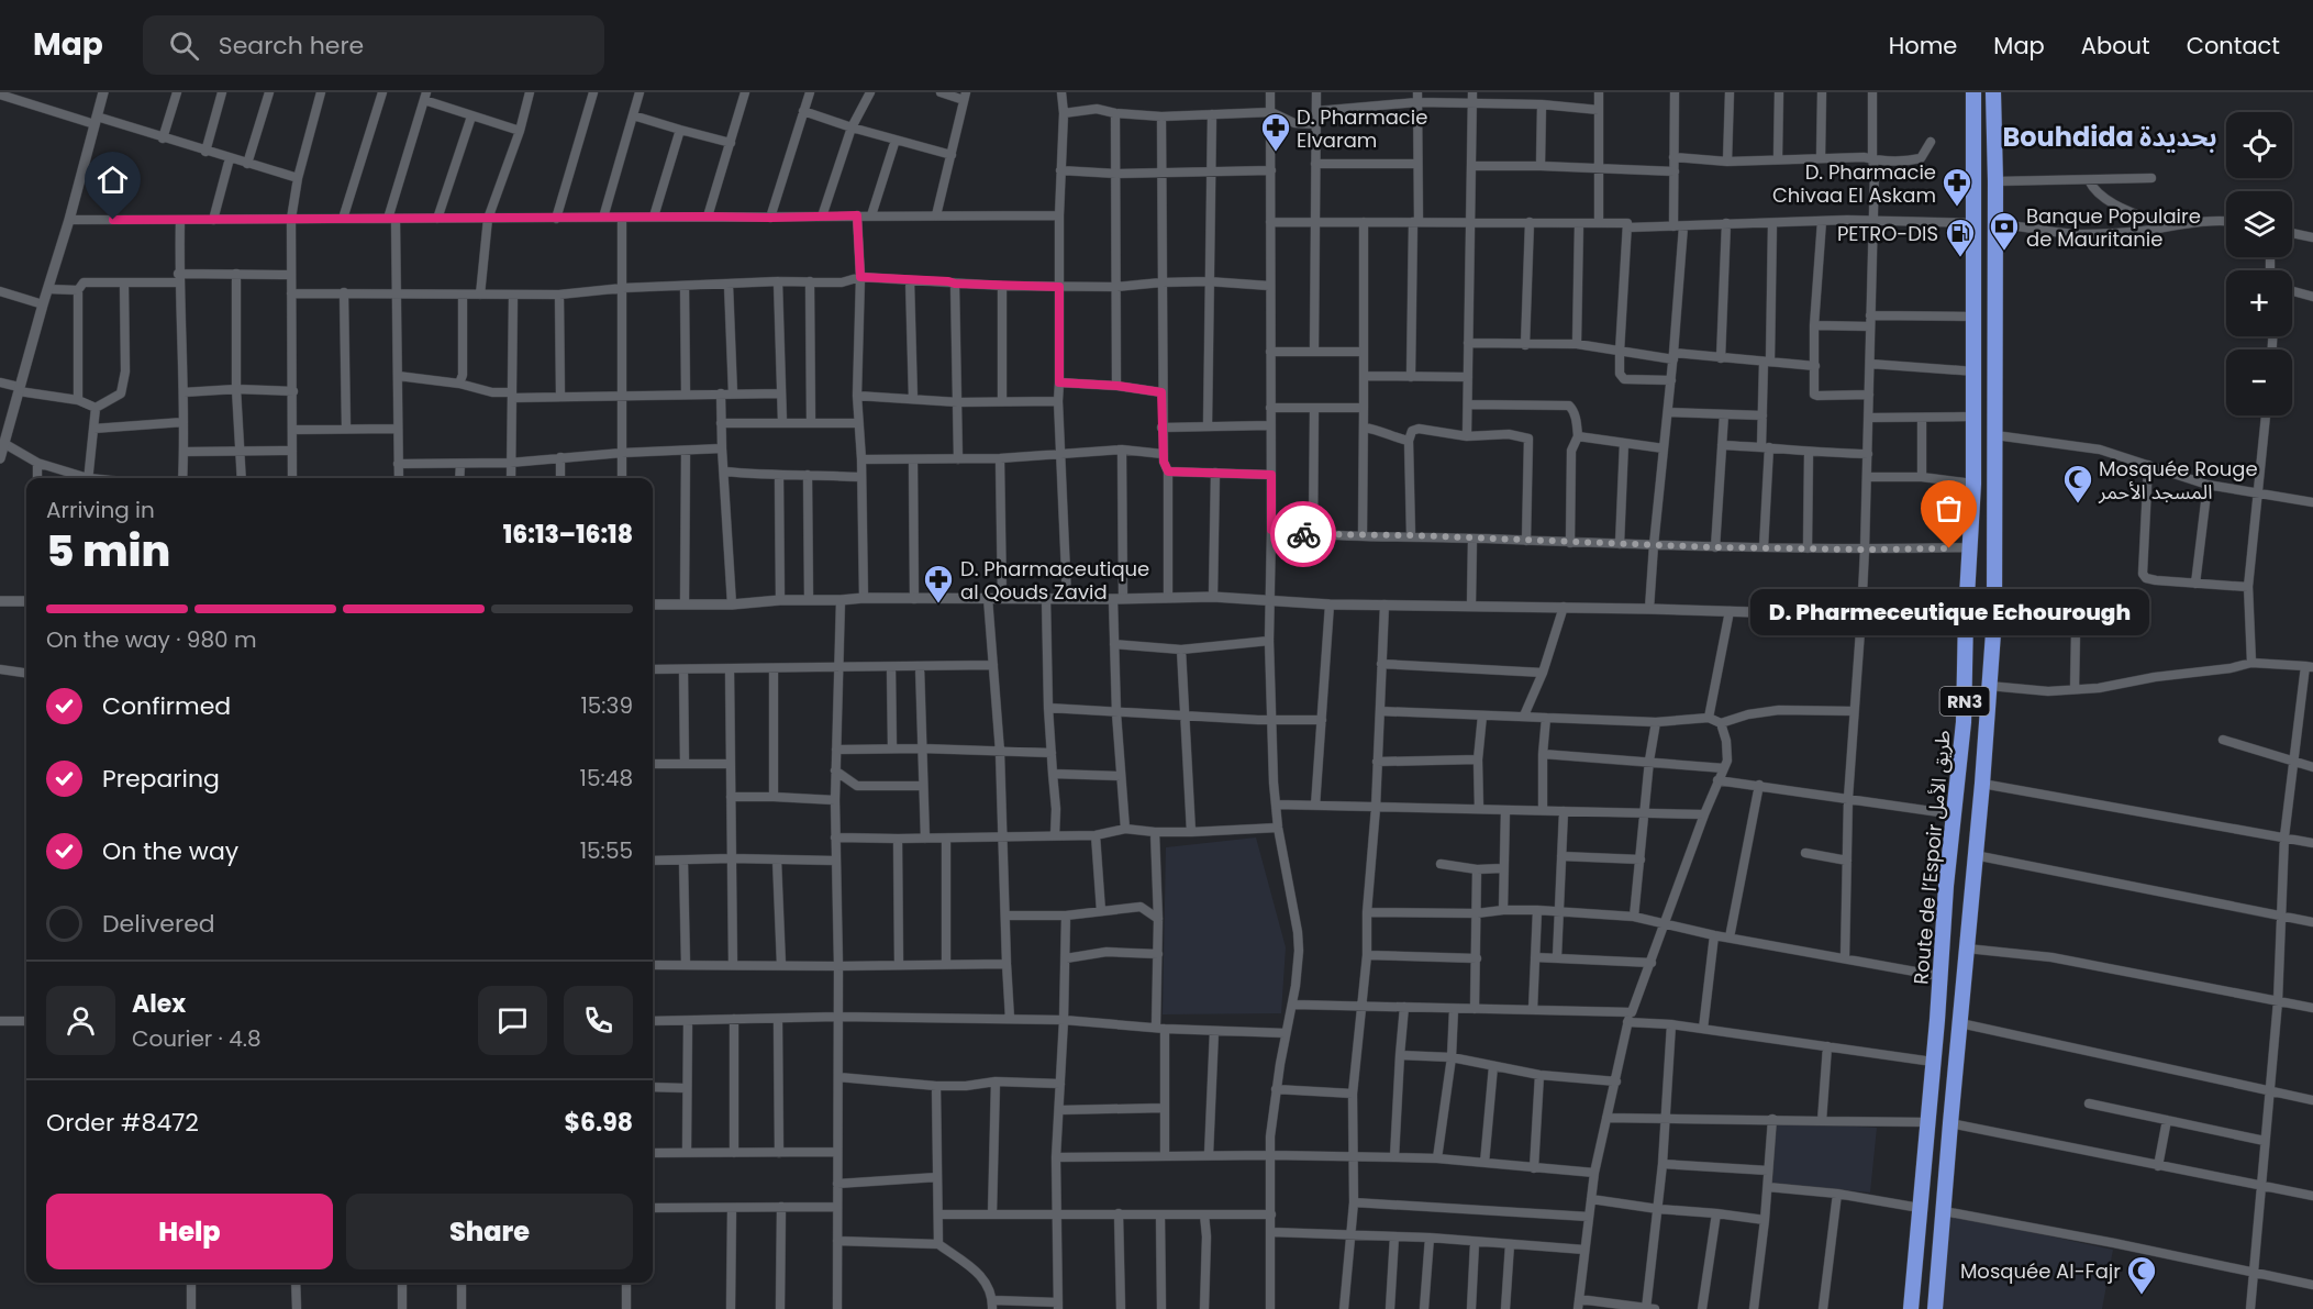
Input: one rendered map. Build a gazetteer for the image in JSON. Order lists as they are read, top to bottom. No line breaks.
{"streets":{"highway":["RN3","Route de l’Espoir طريق الأمل"]},"districts":["Bouhdida بحديدة"],"places":{"pharmacy":["D. Pharmacie Elvaram","D. Pharmacie Chivaa El Askam","D. Pharmaceutique al Qouds Zavid"],"bank":["Banque Populaire de Mauritanie"],"fuel station":["PETRO-DIS"],"mosque":["Mosquée Rouge المسجد الأحمر","Mosquée Al-Fajr"],"other":["D. Pharmeceutique Echourough"]},"page":{"header":"Map","search":"Search here","nav":["Home","Map","About","Contact"],"map_buttons":["+","−"],"heading":["5 min","Arriving in","16:13–16:18"],"panel":["Alex","Courier · 4.8","Order #8472","$6.98"],"bubble":"D. Pharmeceutique Echourough","bar":"On the way · 980 m","list":[["Confirmed","15:39"],["Preparing","15:48"],["On the way","15:55"],"Delivered"],"buttons":["Help","Share"]}}
